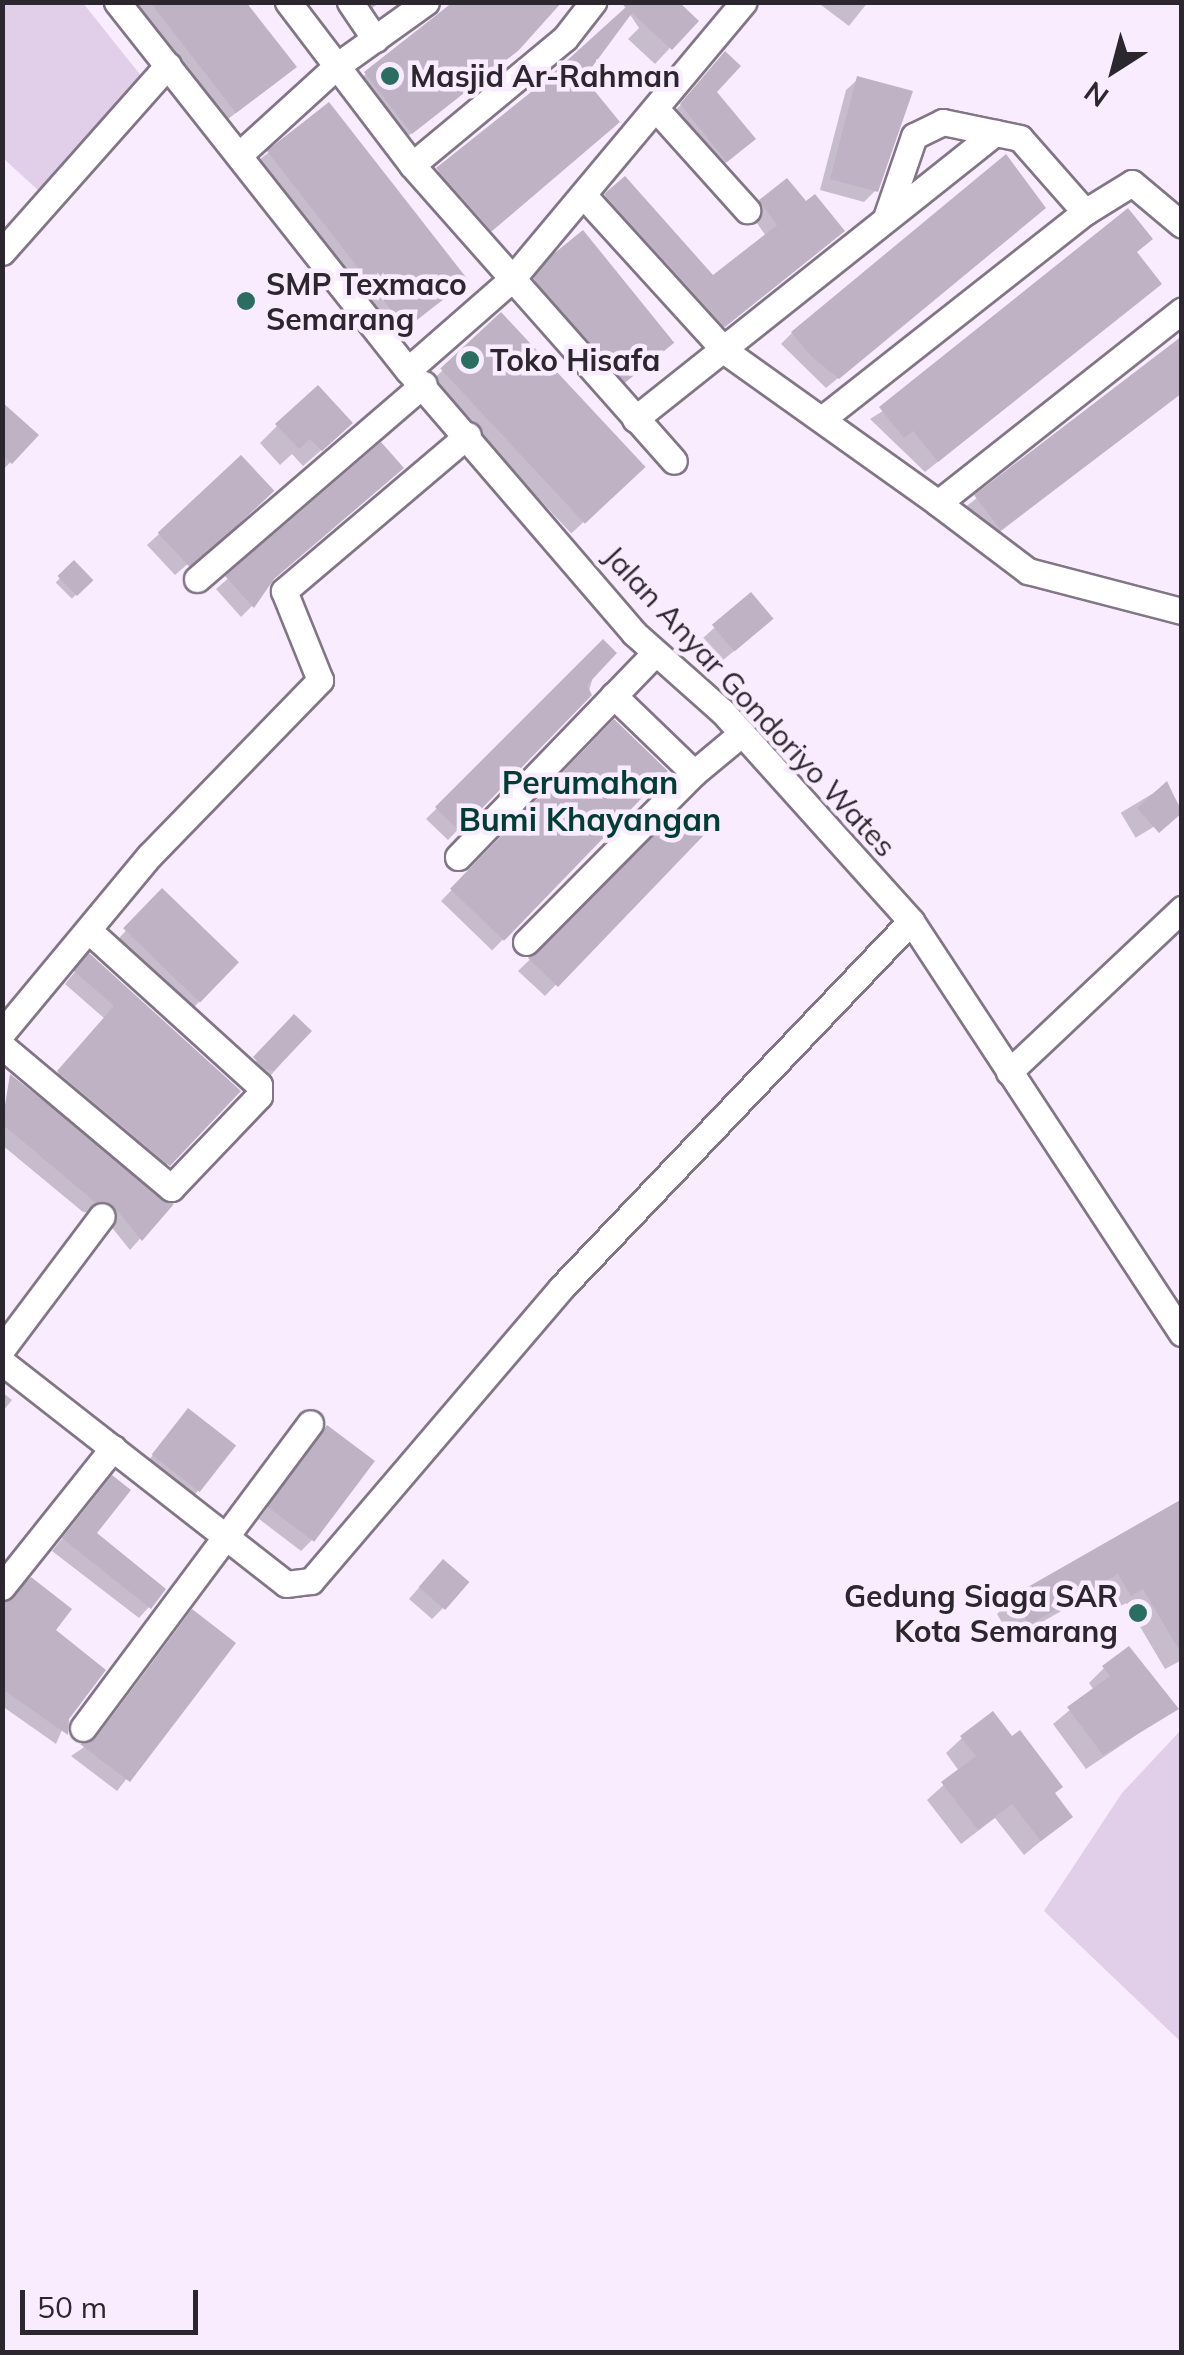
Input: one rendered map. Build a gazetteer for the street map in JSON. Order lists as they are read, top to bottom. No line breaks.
{"streets":{"street":["Jalan Anyar Gondoriyo Wates"]},"districts":["Perumahan Bumi Khayangan"],"places":["Masjid Ar-Rahman","SMP Texmaco Semarang","Toko Hisafa","Gedung Siaga SAR Kota Semarang"],"scale_bar":"50 m","north":"bottom left"}
